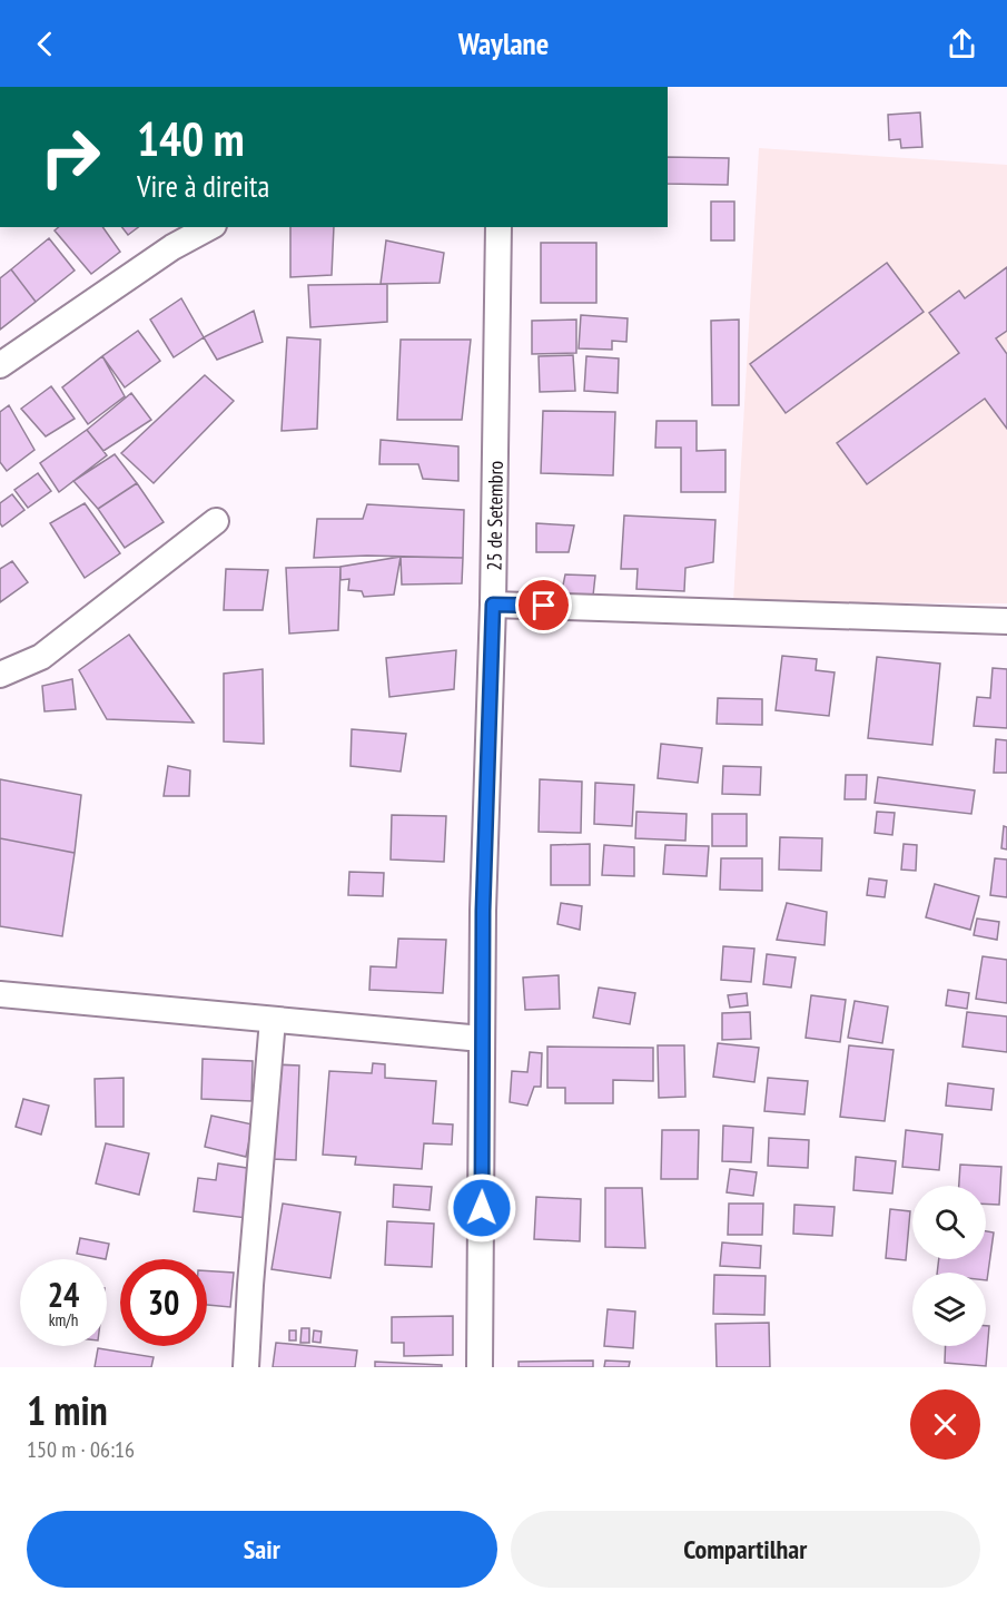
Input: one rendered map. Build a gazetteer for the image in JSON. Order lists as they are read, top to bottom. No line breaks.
{"streets":{"street":["25 de Setembro"]},"page":{"header":"Waylane","turn":["140 m","Vire à direita"],"speed":"24 km/h","limit":"30","heading":["1 min","150 m · 06:16"],"buttons":["Sair","Compartilhar"]}}
